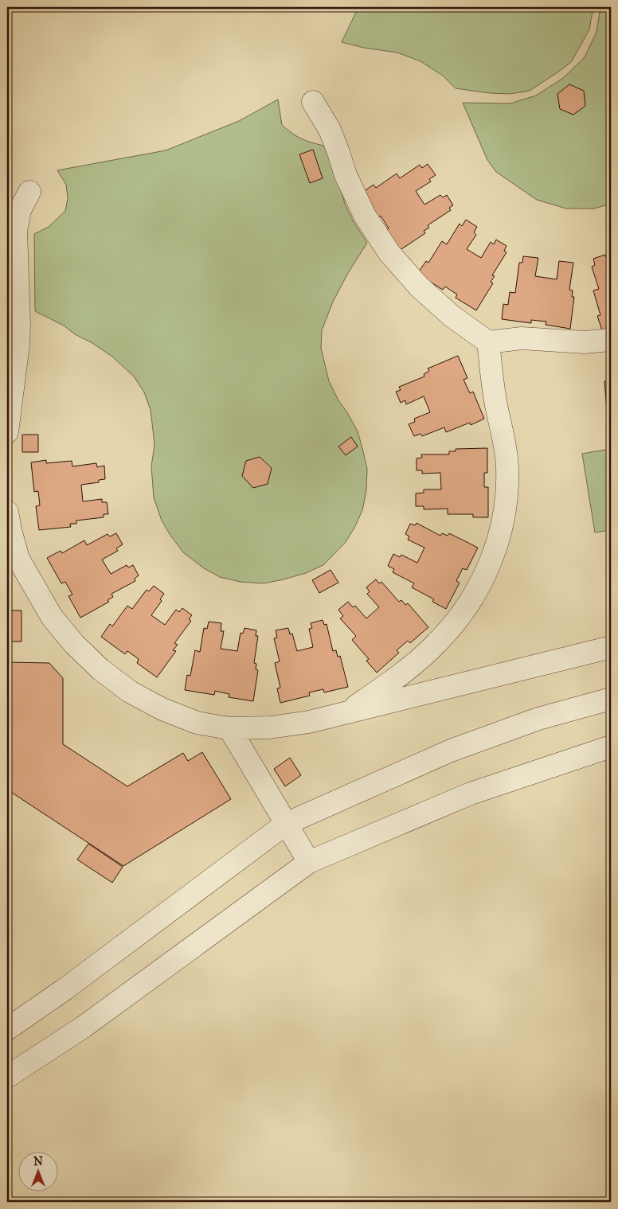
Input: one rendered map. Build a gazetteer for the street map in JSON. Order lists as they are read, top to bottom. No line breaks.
{"north":"top"}
